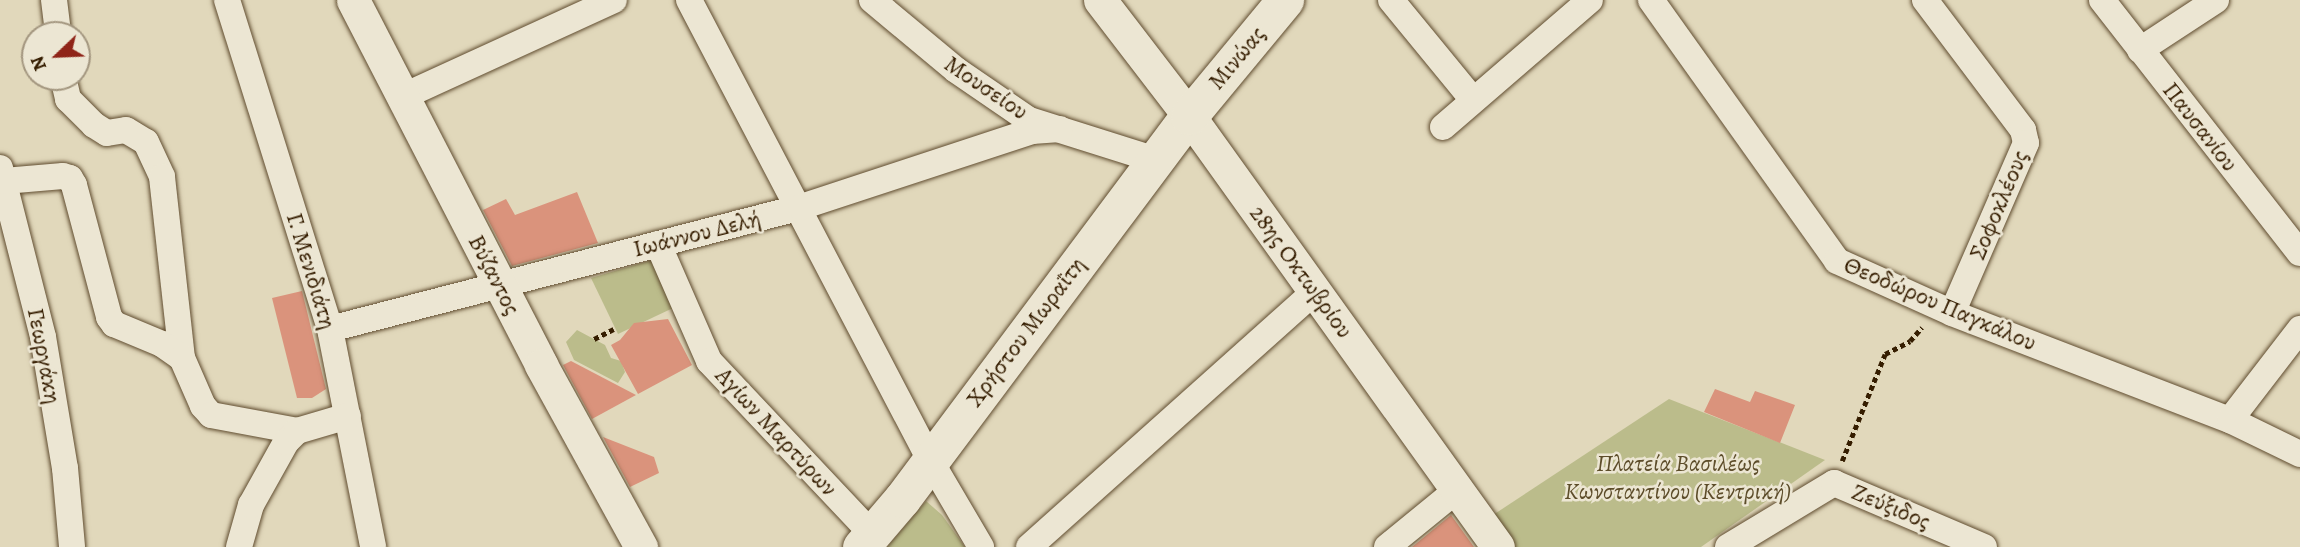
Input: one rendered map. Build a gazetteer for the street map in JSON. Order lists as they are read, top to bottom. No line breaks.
{"streets":{"main road":["Μινώας","Χρήστου Μωραΐτη"],"street":["Μουσείου","Παυσανίου","Σοφοκλέους","Ιωάννου Δελή","Γ. Μενιδιάτη","28ης Οκτωβρίου","Βύζαντος","Θεοδώρου Παγκάλου","Γεωργάκη","Αγίων Μαρτύρων","Ζεύξιδος"]},"crossings":[["Μινώας","28ης Οκτωβρίου"],["Μινώας","Χρήστου Μωραΐτη"],["Μουσείου","Ιωάννου Δελή"],["Μουσείου","Χρήστου Μωραΐτη"],["Σοφοκλέους","Θεοδώρου Παγκάλου"],["Ιωάννου Δελή","Γ. Μενιδιάτη"],["Ιωάννου Δελή","Βύζαντος"],["Ιωάννου Δελή","Αγίων Μαρτύρων"],["28ης Οκτωβρίου","Χρήστου Μωραΐτη"],["Χρήστου Μωραΐτη","Αγίων Μαρτύρων"]],"parks":["Πλατεία Βασιλέως Κωνσταντίνου (Κεντρική)"],"north":"bottom left"}
